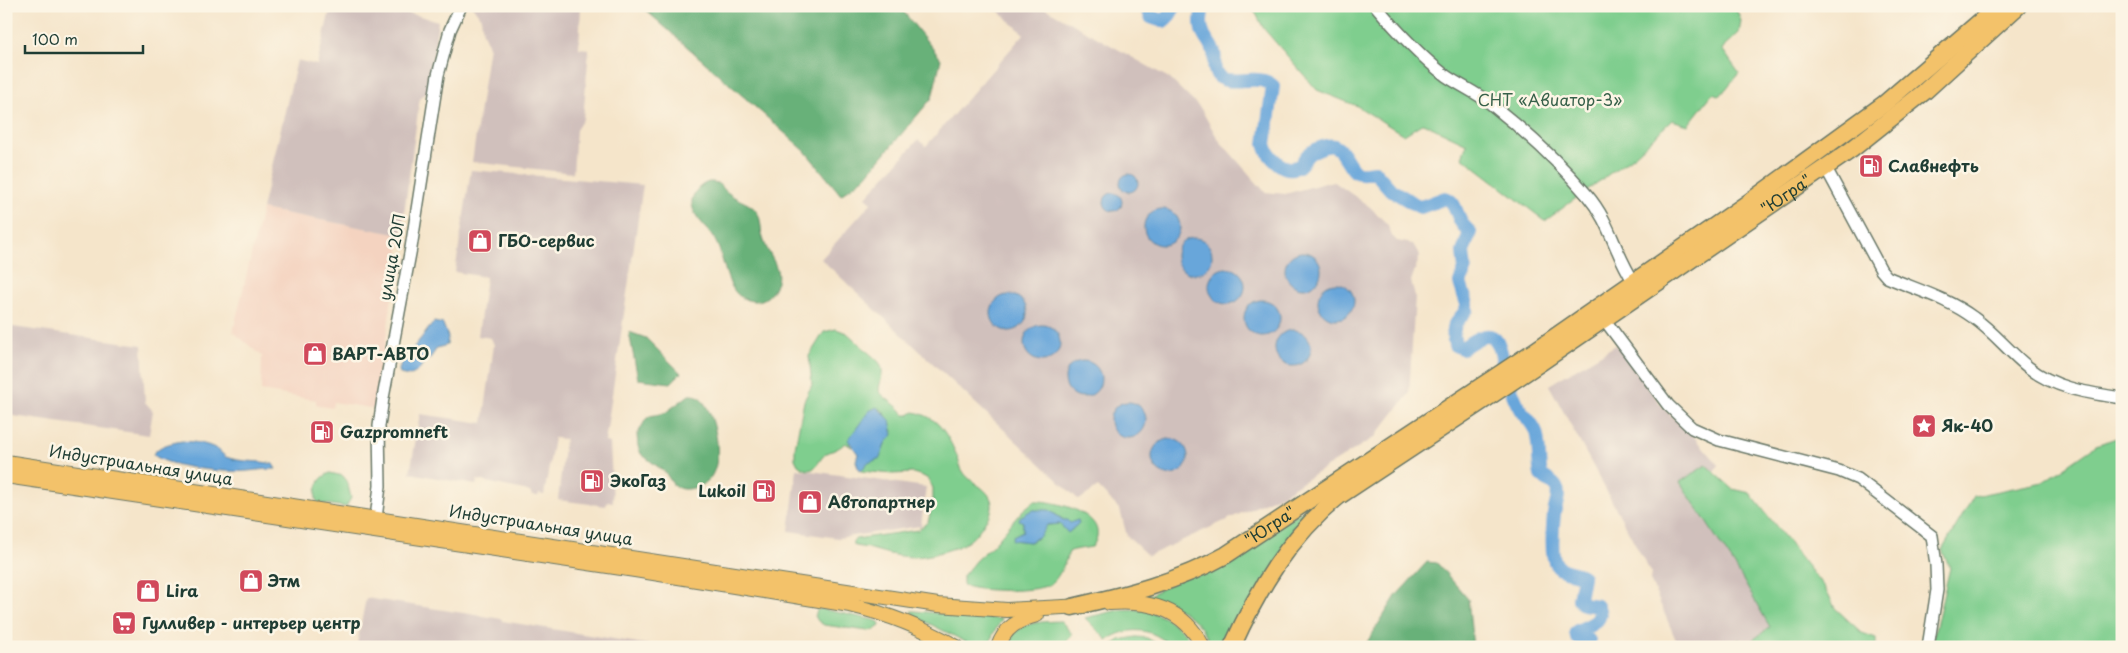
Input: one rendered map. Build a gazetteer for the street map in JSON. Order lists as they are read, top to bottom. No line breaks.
{"streets":{"highway":["\"Югра\""],"main road":["Индустриальная улица"],"street":["улица 20П"]},"crossings":[["\"Югра\"","Индустриальная улица"],["улица 20П","Индустриальная улица"]],"parks":["СНТ «Авиатор-3»"],"places":{"fuel station":["Славнефть","Gazpromneft","ЭкоГаз","Lukoil"],"shop":["ГБО-сервис","ВАРТ-АВТО","Автопартнер","Этм","Lira"],"place":["Як-40"],"supermarket":["Гулливер - интерьер центр"]},"scale_bar":"100 m"}
